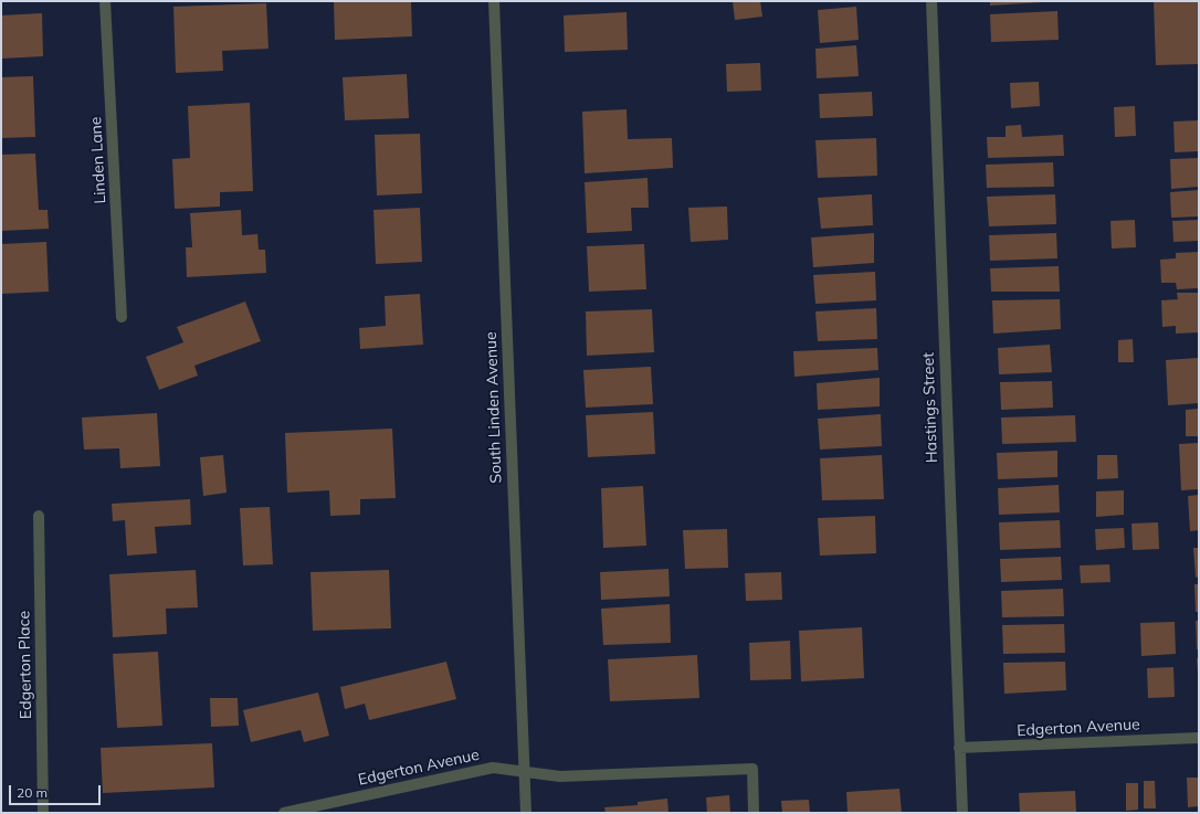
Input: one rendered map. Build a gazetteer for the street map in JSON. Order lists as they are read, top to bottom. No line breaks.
{"streets":{"street":["Linden Lane","South Linden Avenue","Hastings Street","Edgerton Place","Edgerton Avenue"]},"crossings":[["South Linden Avenue","Edgerton Avenue"],["Hastings Street","Edgerton Avenue"]],"scale_bar":"20 m"}
